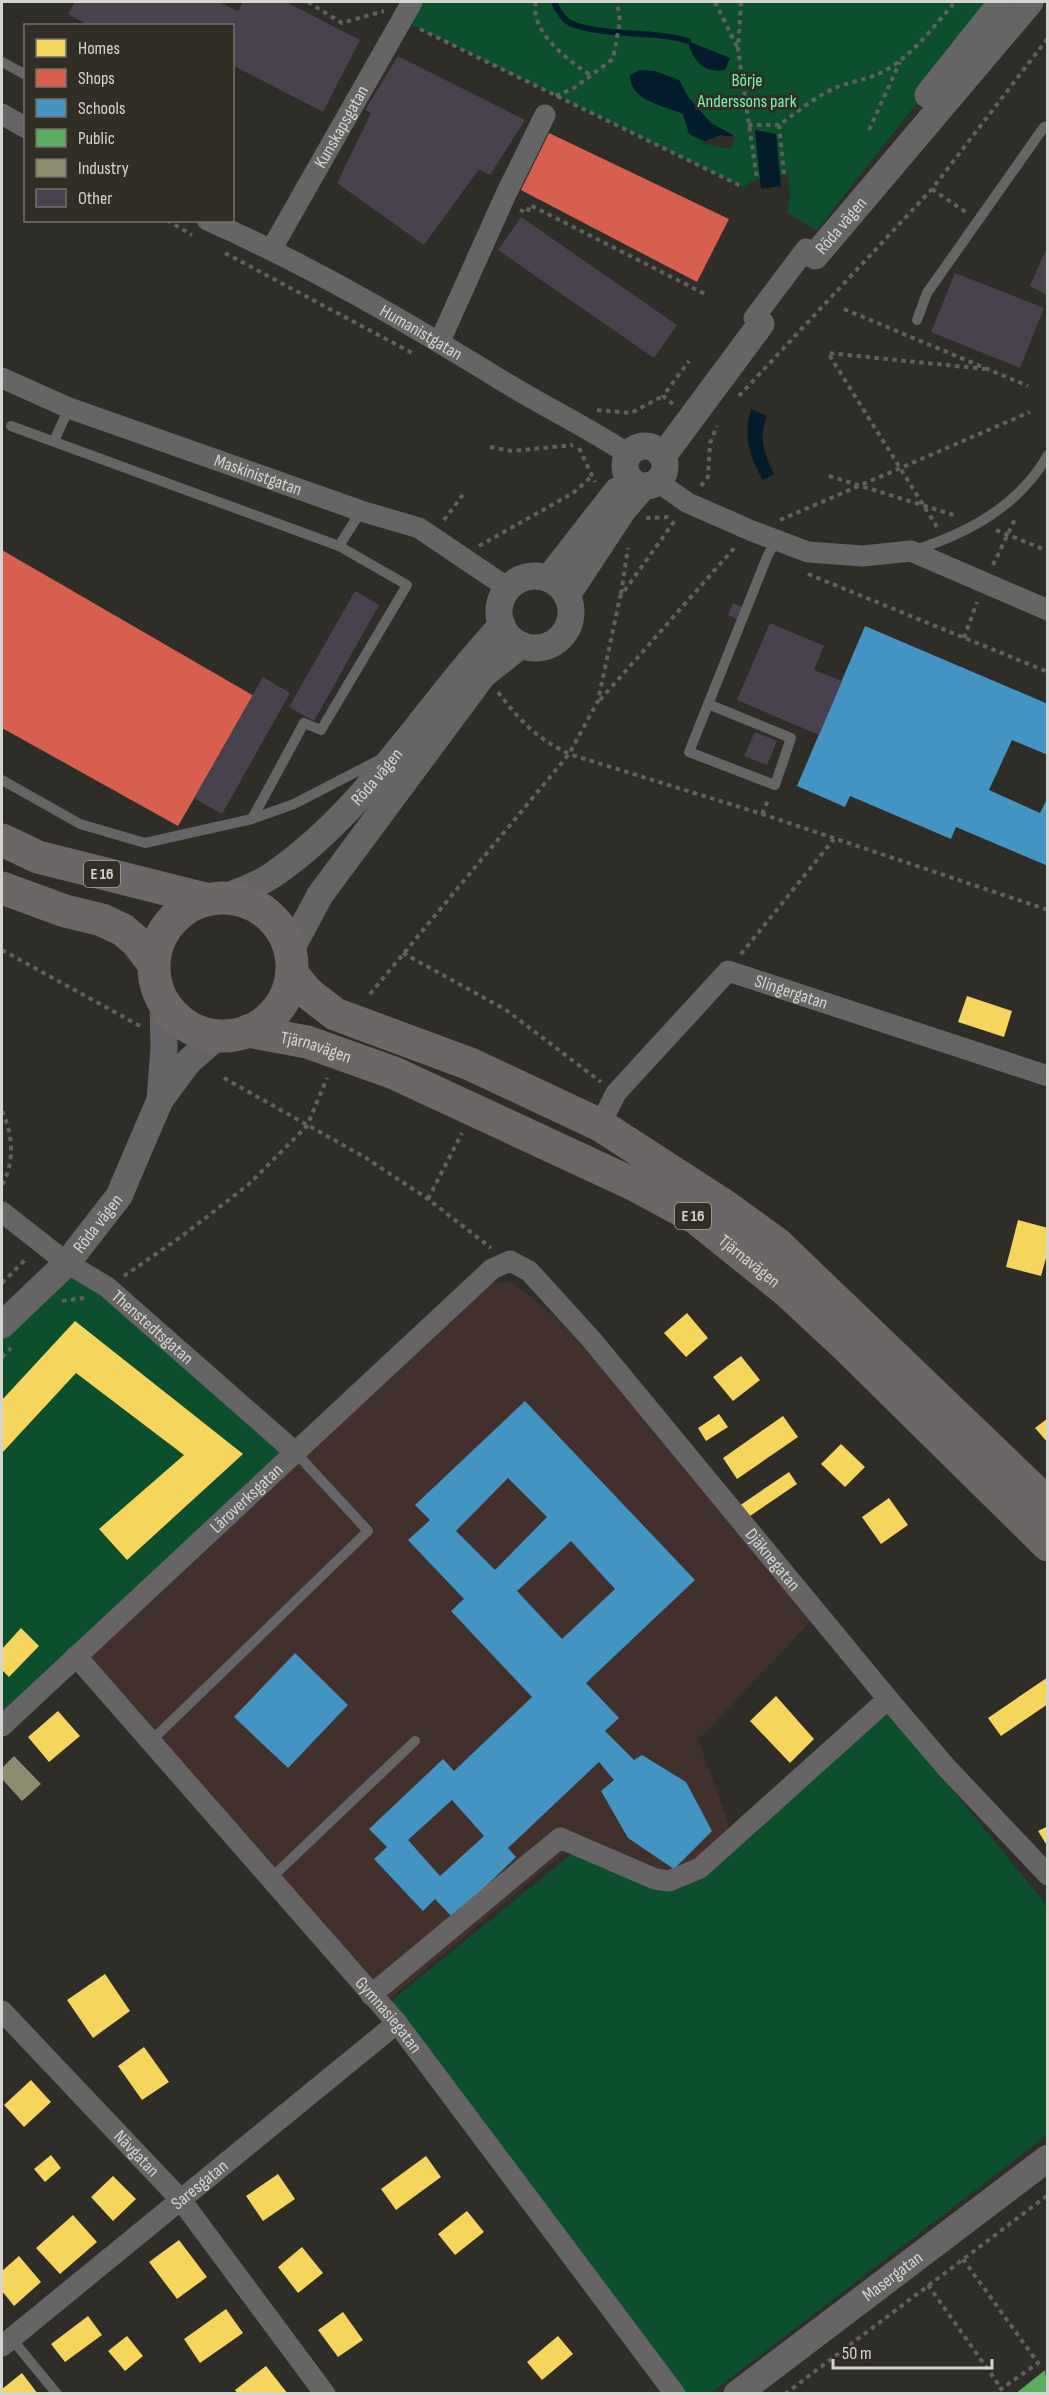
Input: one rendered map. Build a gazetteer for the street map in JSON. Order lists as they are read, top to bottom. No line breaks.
{"streets":{"highway":["E 16","Tjärnavägen"],"street":["Kunskapsgatan","Röda vägen","Humanistgatan","Maskinistgatan","Slingergatan","Thenstedtsgatan","Läroverksgatan","Djäknegatan","Gymnasiegatan","Nävgatan","Saresgatan","Masergatan"]},"crossings":[["Kunskapsgatan","Humanistgatan"],["Röda vägen","Humanistgatan"],["Röda vägen","Maskinistgatan"],["Röda vägen","E 16"],["Röda vägen","Tjärnavägen"],["Röda vägen","Thenstedtsgatan"],["E 16","Tjärnavägen"],["Thenstedtsgatan","Läroverksgatan"],["Läroverksgatan","Djäknegatan"],["Läroverksgatan","Gymnasiegatan"],["Gymnasiegatan","Saresgatan"],["Nävgatan","Saresgatan"]],"parks":["Börje Anderssons park"],"legend":["Homes","Shops","Schools","Public","Industry","Other"],"scale_bar":"50 m"}
